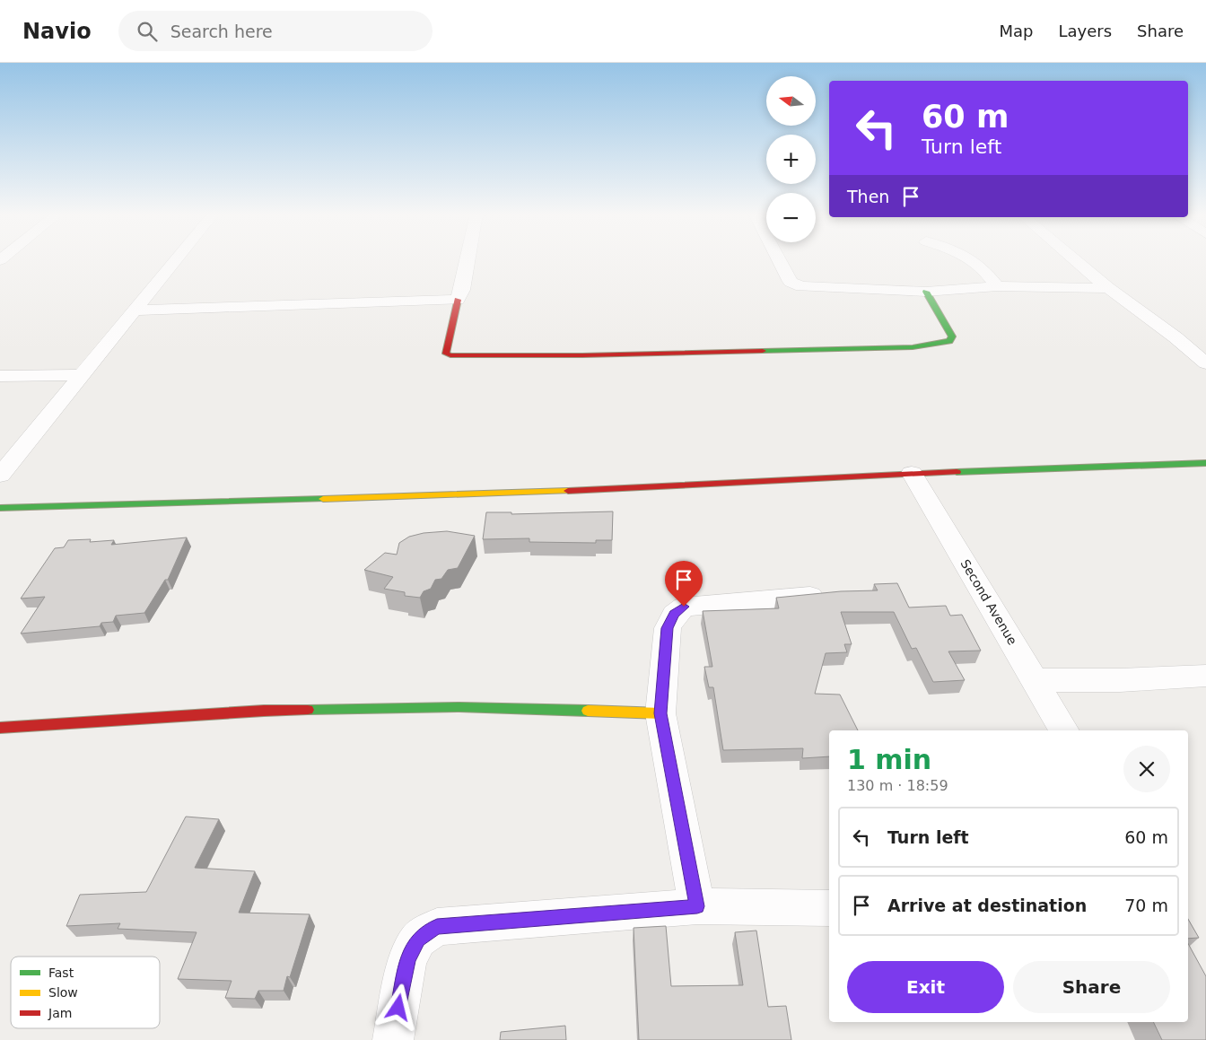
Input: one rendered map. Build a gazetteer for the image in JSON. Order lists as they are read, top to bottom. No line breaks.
{"streets":{"street":["Second Avenue"]},"legend":["Fast","Slow","Jam"],"north":"left","page":{"header":"Navio","search":"Search here","nav":["Map","Layers","Share"],"map_buttons":["+","−"],"turn":["60 m","Turn left"],"then":"Then","heading":["1 min","130 m · 18:59"],"list":[{"name":"Turn left","value":"60 m"},{"name":"Arrive at destination","value":"70 m"}],"buttons":["Exit","Share"]}}
